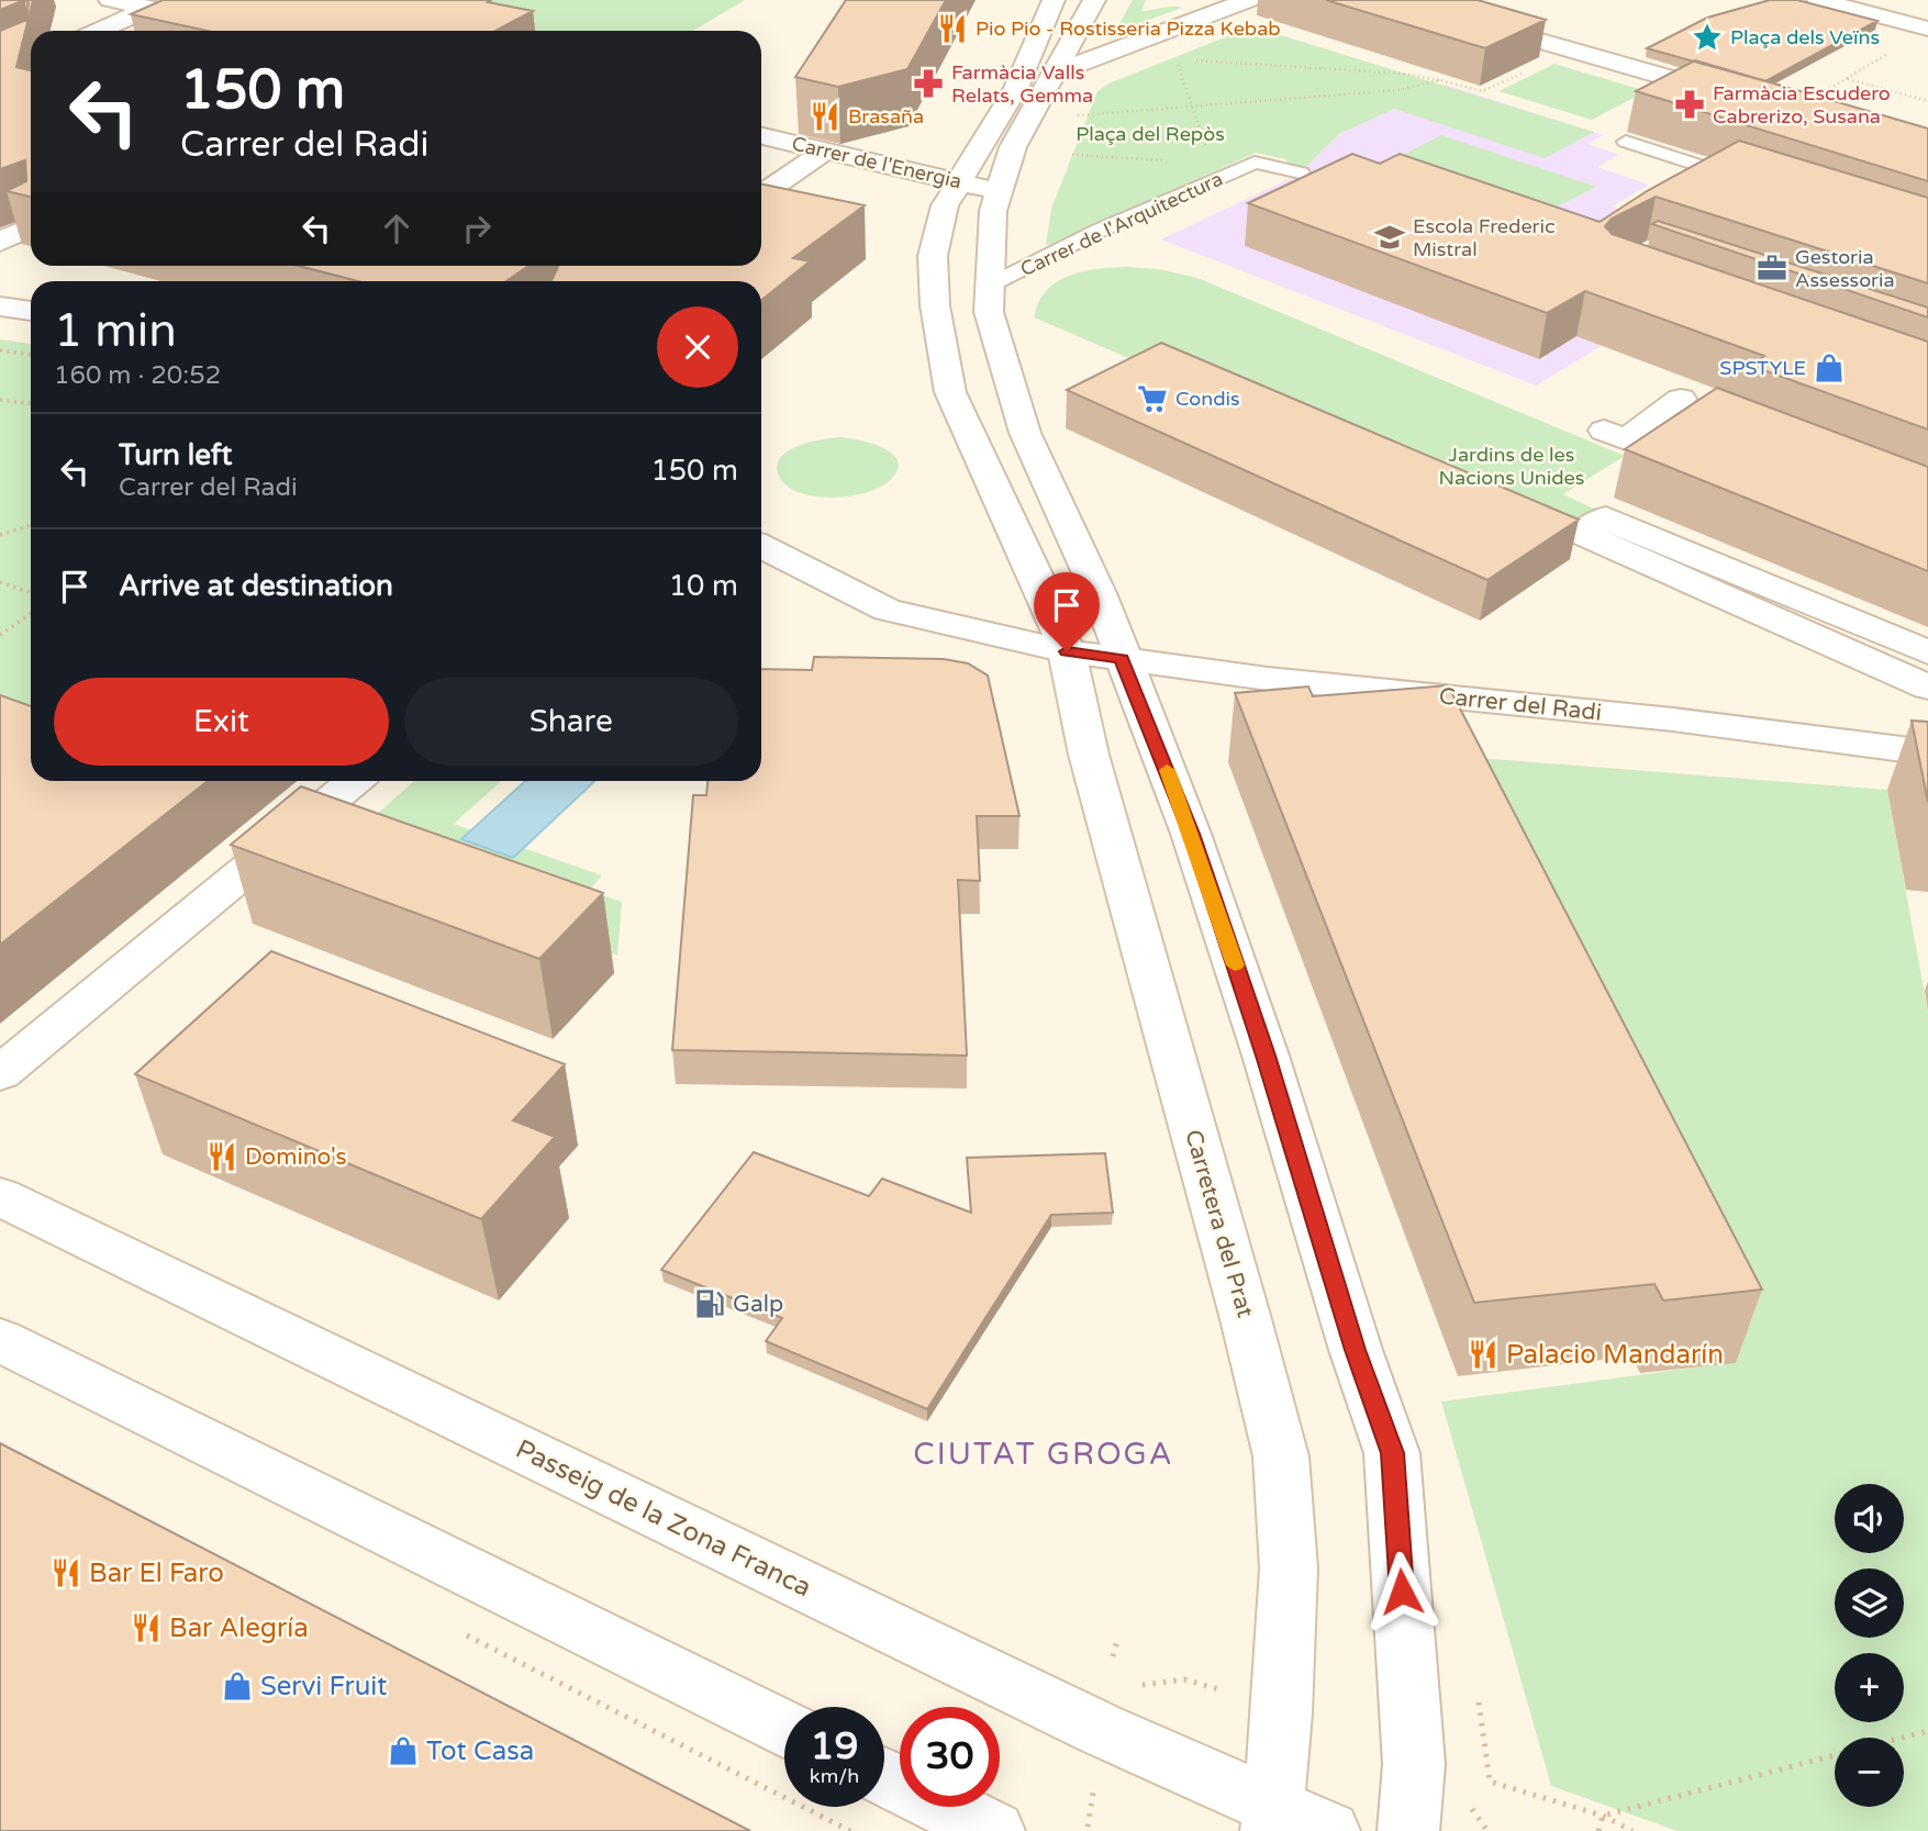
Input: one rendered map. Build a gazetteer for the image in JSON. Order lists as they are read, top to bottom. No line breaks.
{"streets":{"street":["Carrer de l'Energia","Carrer de l'Arquitectura","Carrer del Radi","Carretera del Prat","Passeig de la Zona Franca"]},"crossings":[["Carrer de l'Energia","Carrer de l'Arquitectura"],["Carrer de l'Arquitectura","Carrer del Radi"],["Carrer del Radi","Carretera del Prat"],["Carretera del Prat","Passeig de la Zona Franca"]],"districts":["CIUTAT GROGA"],"parks":["Plaça del Repòs","Jardins de les Nacions Unides"],"places":{"restaurant":["Pio Pio - Rostisseria Pizza Kebab","Brasaña","Domino's","Palacio Mandarín","Bar El Faro","Bar Alegría"],"place":["Plaça dels Veïns"],"pharmacy":["Farmàcia Valls Relats, Gemma","Farmàcia Escudero Cabrerizo, Susana"],"school or university":["Escola Frederic Mistral"],"office":["Gestoria Assessoria"],"shop":["SPSTYLE","Servi Fruit","Tot Casa"],"supermarket":["Condis"],"fuel station":["Galp"]},"page":{"turn":["150 m","Carrer del Radi"],"heading":["1 min","160 m · 20:52"],"list":[{"name":"Turn left","note":"Carrer del Radi","value":"150 m"},{"name":"Arrive at destination","value":"10 m"}],"buttons":["Exit","Share"],"map_buttons":["+","−"],"speed":"19 km/h","limit":"30"}}
